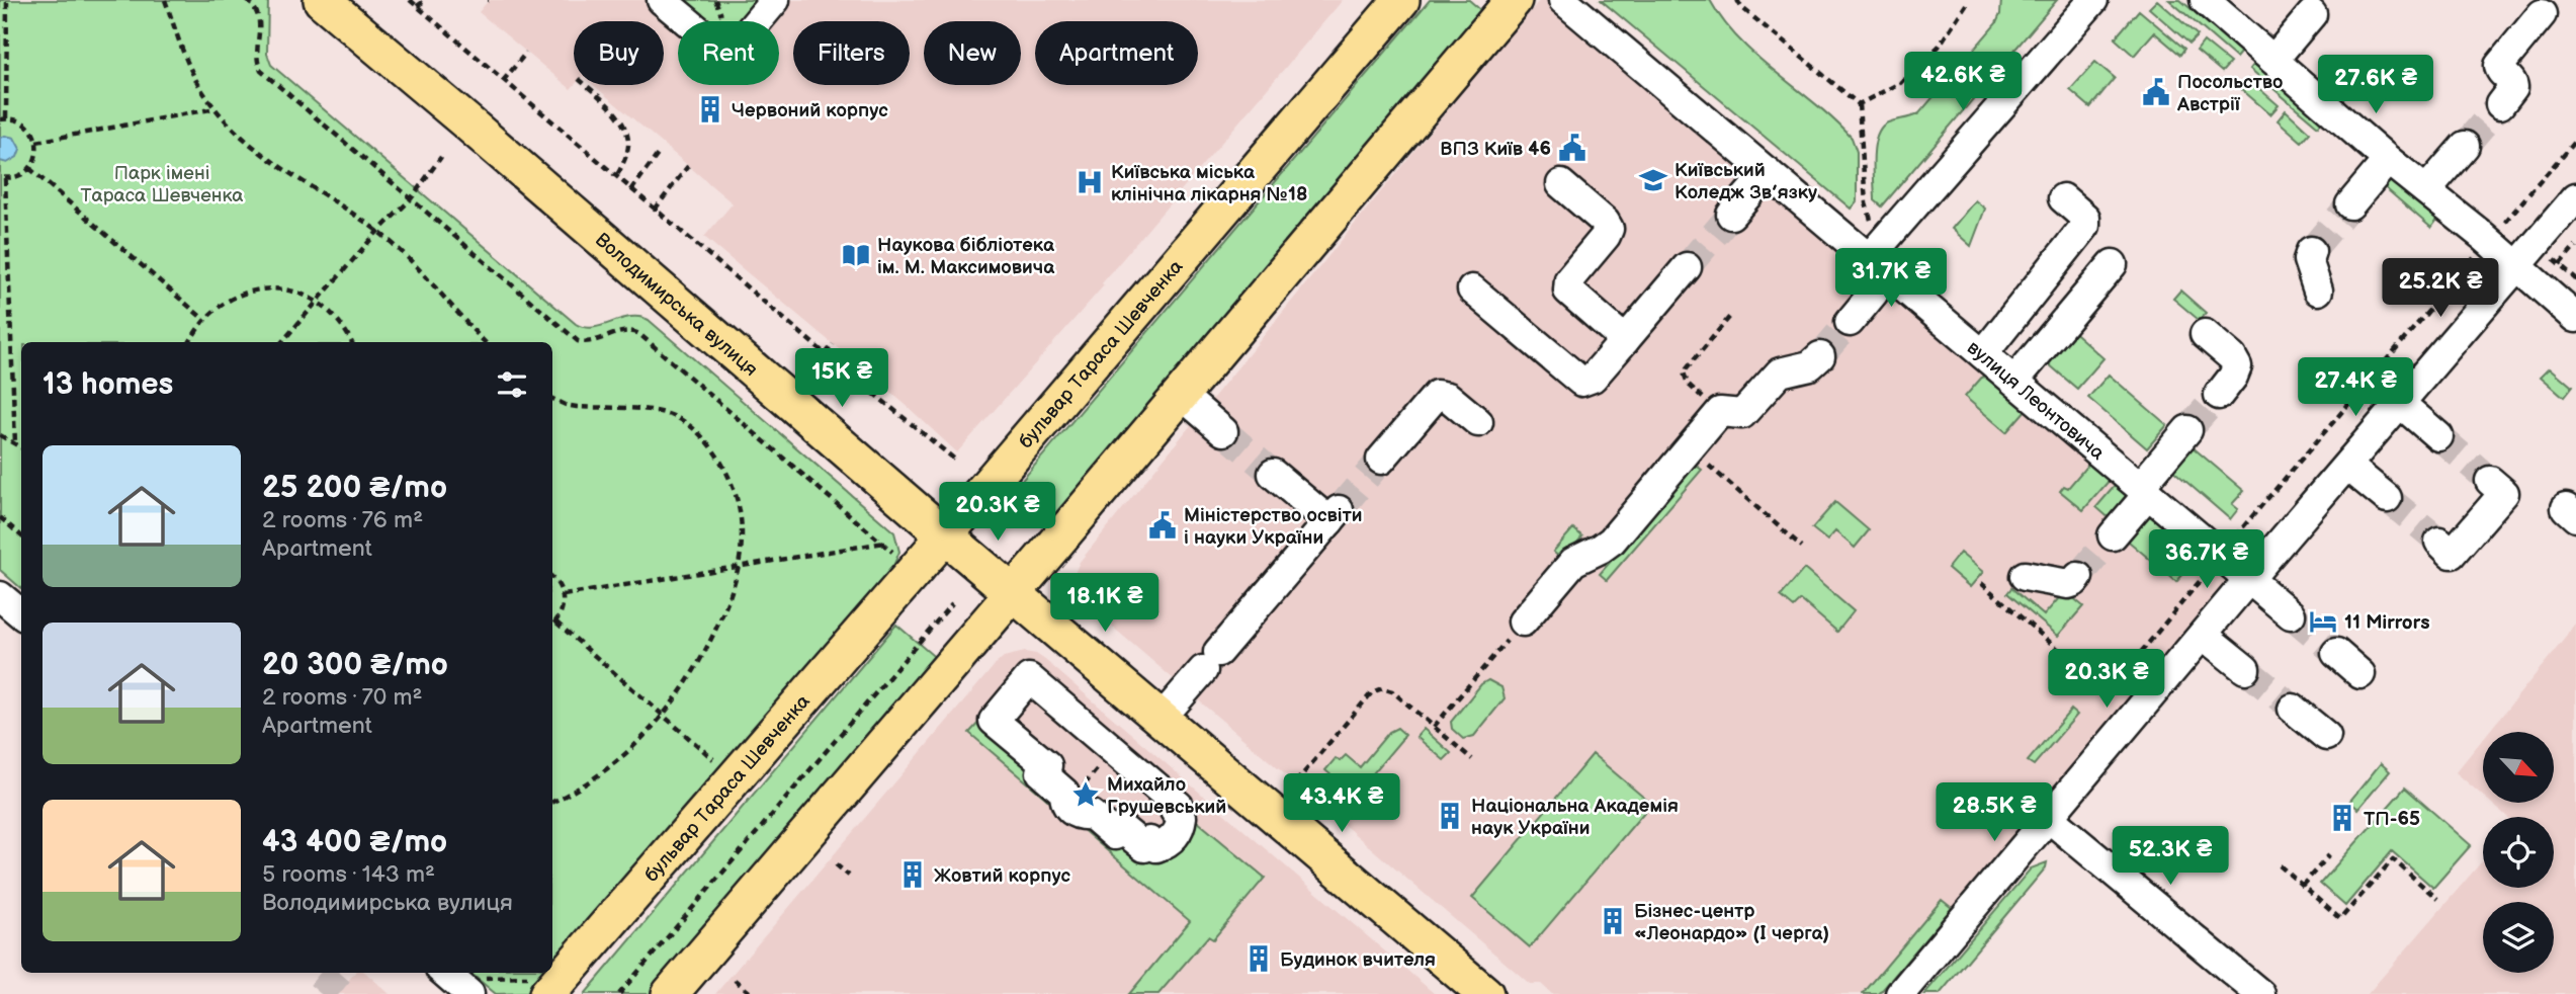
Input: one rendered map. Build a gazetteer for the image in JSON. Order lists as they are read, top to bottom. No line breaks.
{"streets":{"main road":["Володимирська вулиця","бульвар Тараса Шевченка"],"street":["вулиця Леонтовича"]},"crossings":[["Володимирська вулиця","бульвар Тараса Шевченка"]],"parks":["Парк імені Тараса Шевченка"],"places":{"public building":["Посольство Австрії","ВПЗ Київ 46","Міністерство освіти і науки України"],"building":["Червоний корпус","Національна Академія наук України","ТП-65","Жовтий корпус","Бізнес-центр «Леонардо» (I черга)","Будинок вчителя"],"school or university":["Київський Коледж Зв’язку"],"hospital":["Київська міська клінічна лікарня №18"],"library":["Наукова бібліотека ім. М. Максимовича"],"hotel":["11 Mirrors"],"place":["Михайло Грушевський"]},"north":"bottom right","page":{"chip":["Buy","Rent","Filters","New","Apartment"],"price":["42.6K ₴","27.6K ₴","31.7K ₴","25.2K ₴","15K ₴","27.4K ₴","20.3K ₴","36.7K ₴","18.1K ₴","20.3K ₴","43.4K ₴","28.5K ₴","52.3K ₴"],"heading":"13 homes","list":[{"name":"25 200 ₴/mo","note":"2 rooms · 76 m² · Apartment"},{"name":"20 300 ₴/mo","note":"2 rooms · 70 m² · Apartment"},{"name":"43 400 ₴/mo","note":"5 rooms · 143 m² · Володимирська вулиця"}]}}
